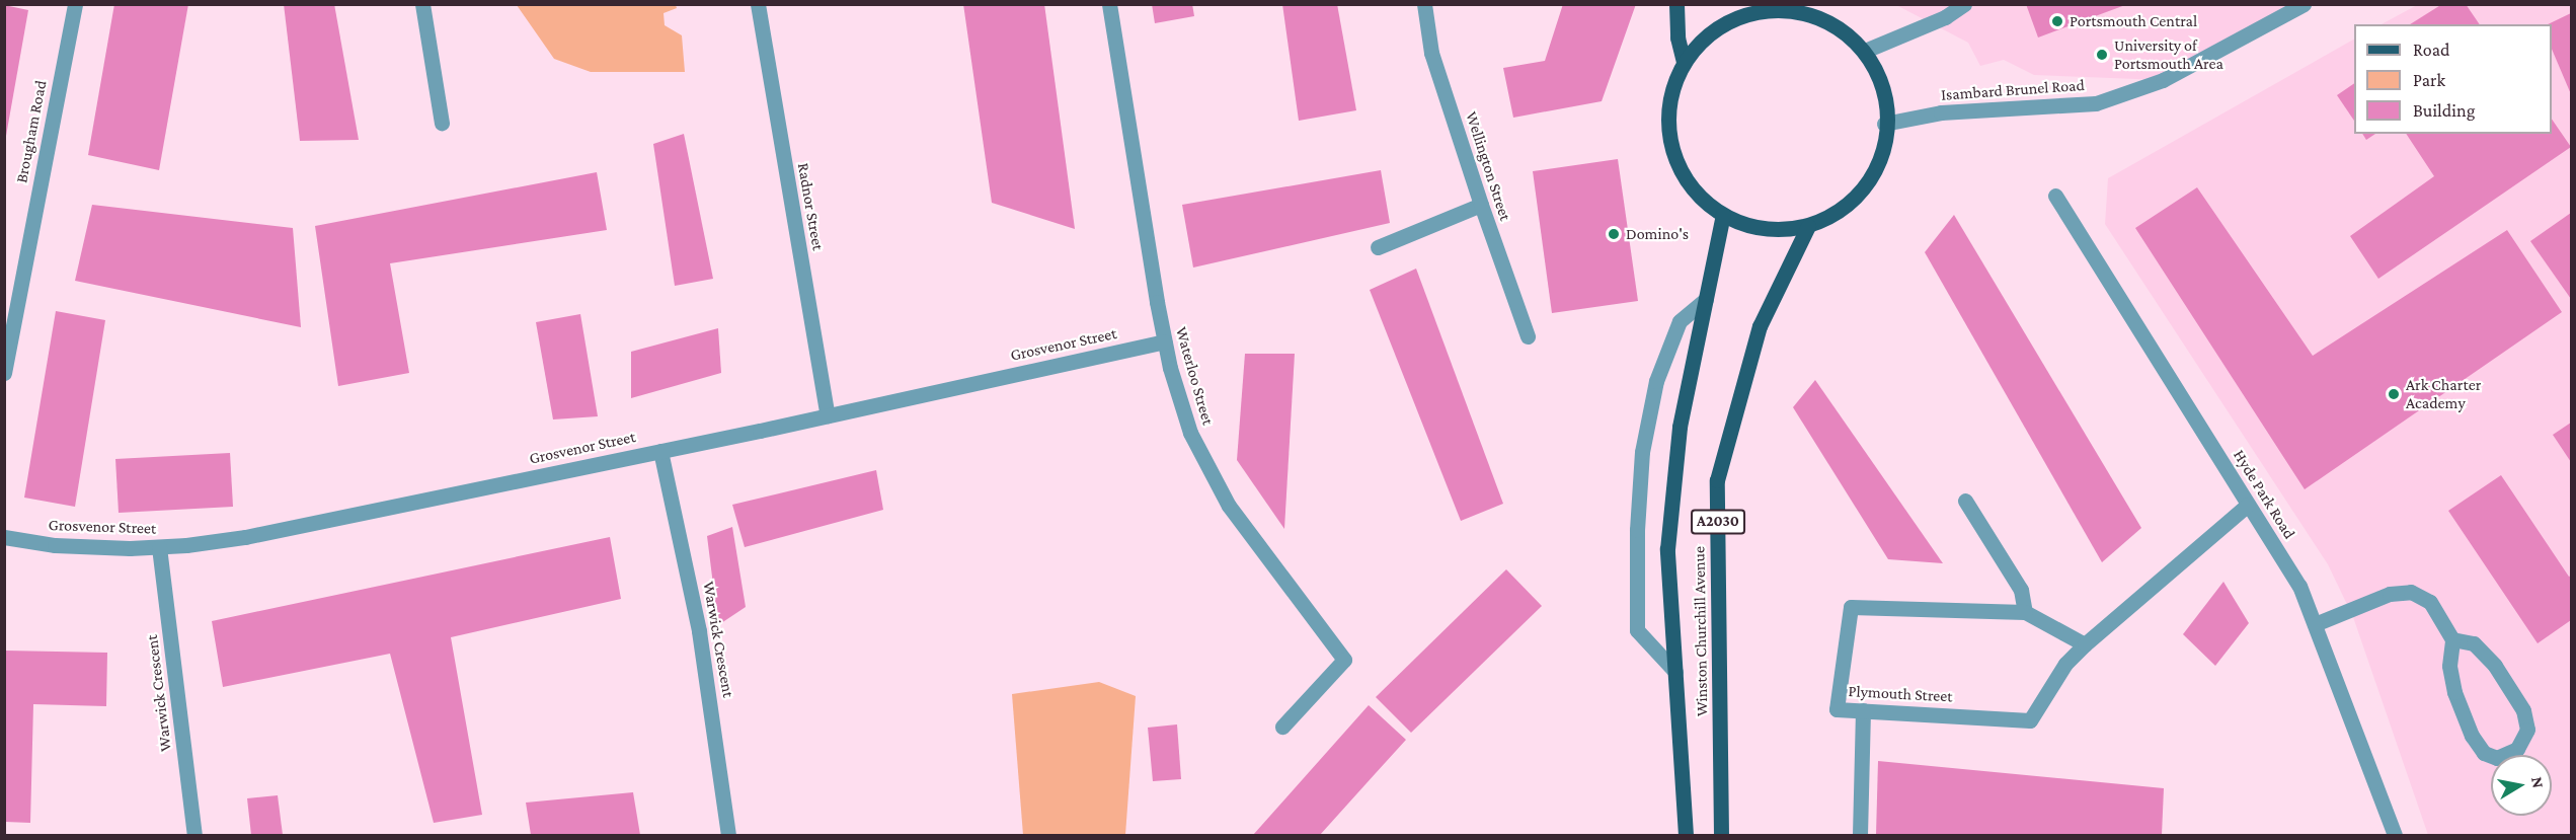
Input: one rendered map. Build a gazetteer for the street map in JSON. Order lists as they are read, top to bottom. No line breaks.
{"streets":{"main road":["A2030","Winston Churchill Avenue"],"street":["Isambard Brunel Road","Brougham Road","Wellington Street","Radnor Street","Grosvenor Street","Waterloo Street","Hyde Park Road","Warwick Crescent","Plymouth Street"]},"crossings":[["Radnor Street","Grosvenor Street"],["Grosvenor Street","Waterloo Street"],["Grosvenor Street","Warwick Crescent"],["Hyde Park Road","Plymouth Street"]],"places":["Portsmouth Central","University of Portsmouth Area","Domino's","Ark Charter Academy"],"legend":["Road","Park","Building"],"north":"right"}
